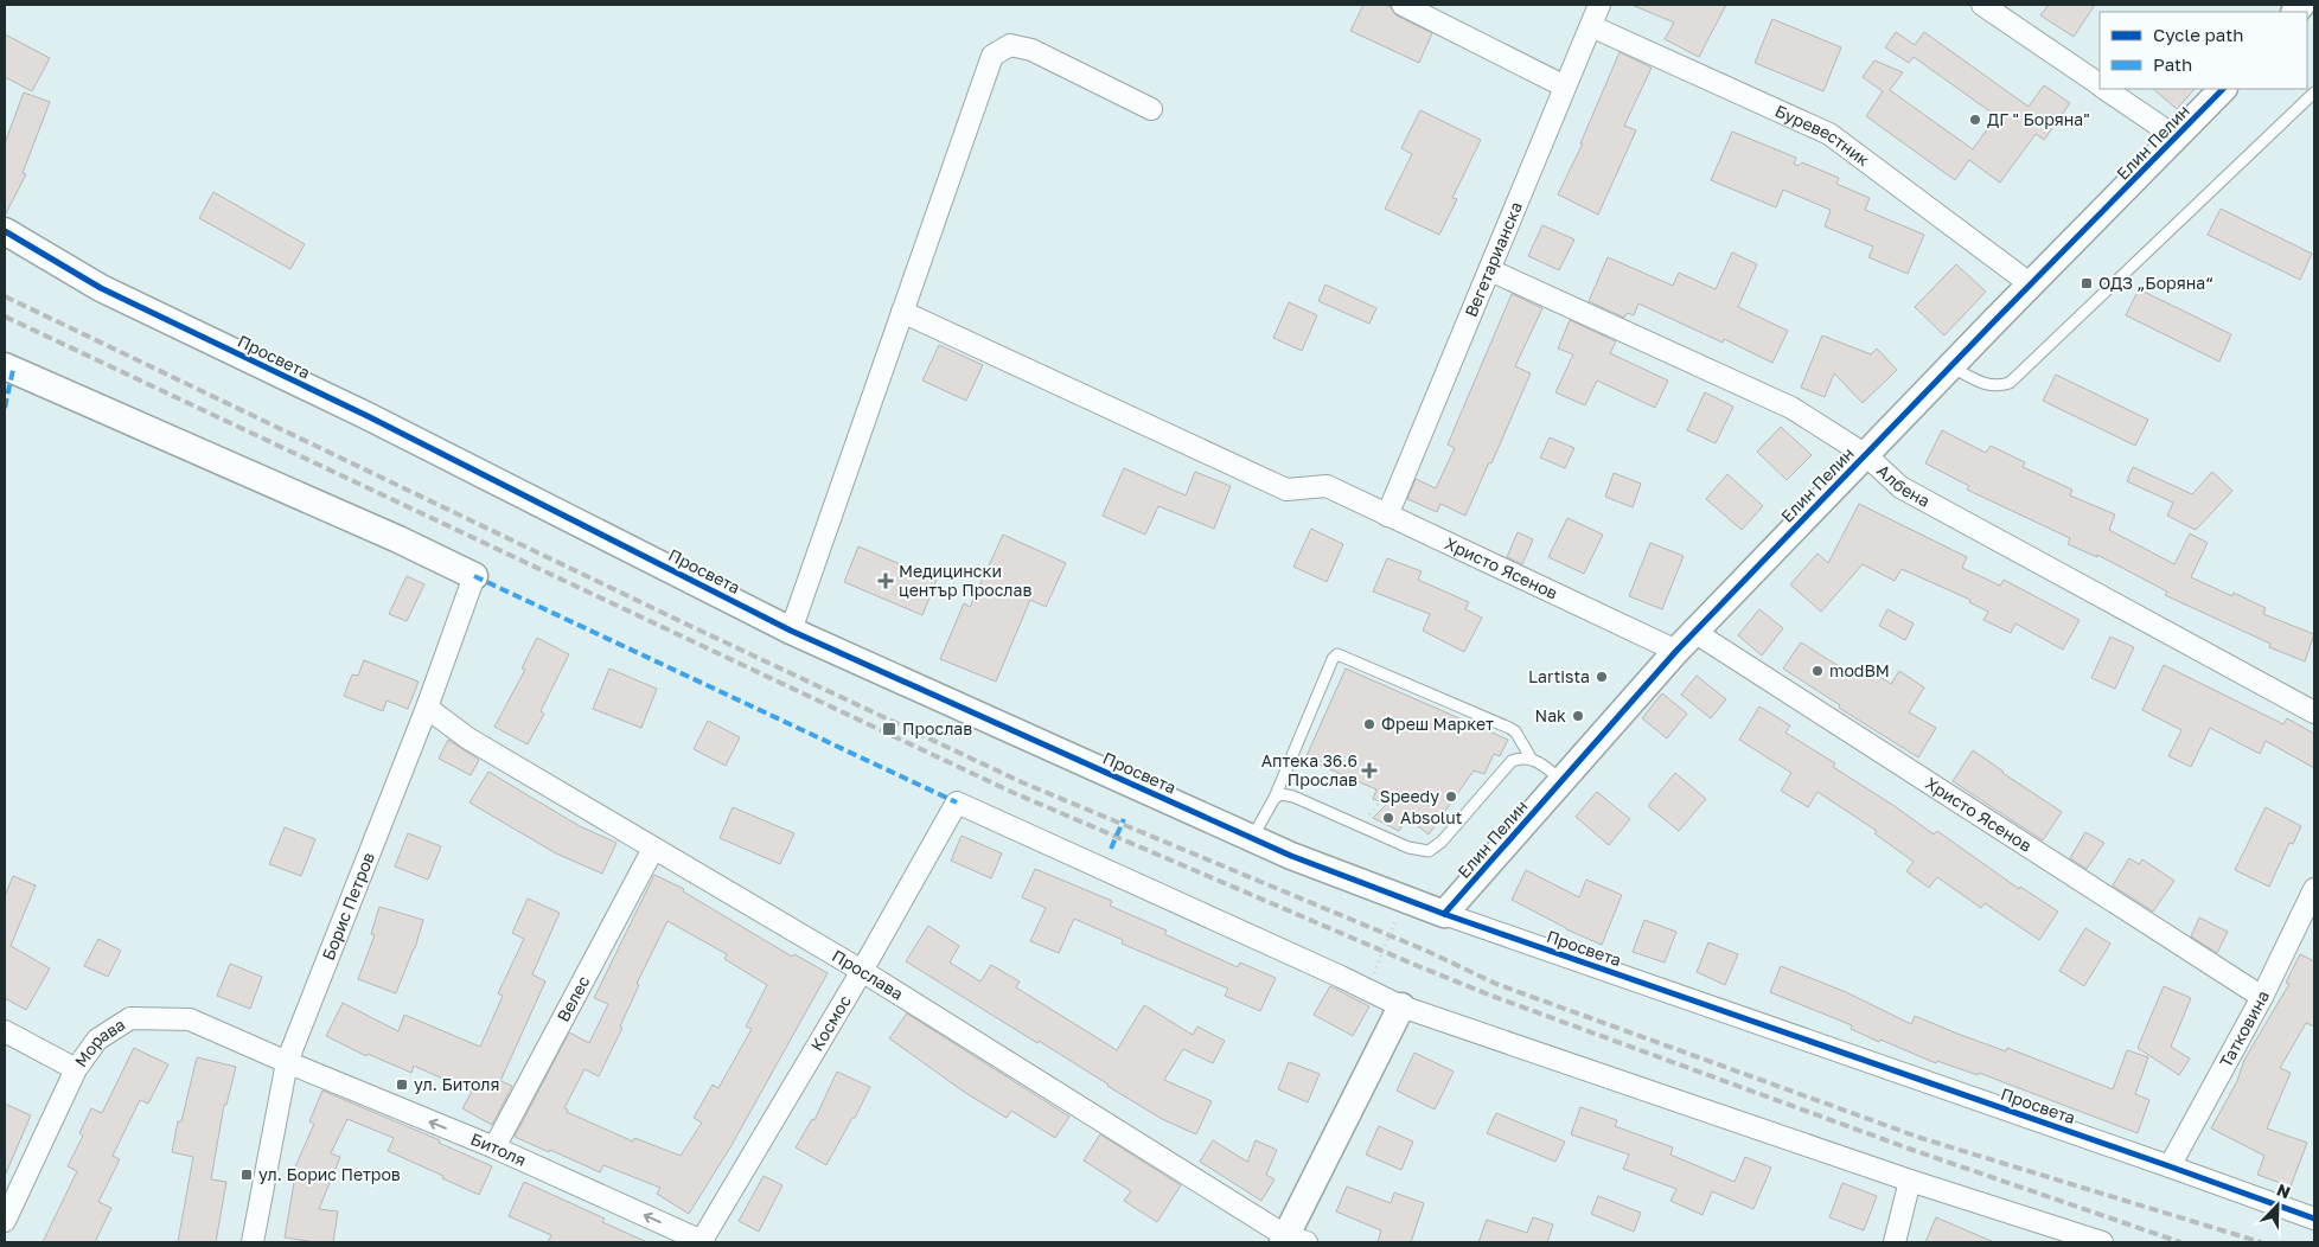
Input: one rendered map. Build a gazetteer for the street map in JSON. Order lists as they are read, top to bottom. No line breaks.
{"streets":{"street":["Буревестник","Елин Пелин","Вегетарианска","Просвета","Албена","Христо Ясенов","Борис Петров","Прослава","Велес","Космос","Татковина","Морава","Битоля"]},"crossings":[["Буревестник","Елин Пелин"],["Буревестник","Вегетарианска"],["Елин Пелин","Просвета"],["Елин Пелин","Албена"],["Елин Пелин","Христо Ясенов"],["Вегетарианска","Албена"],["Вегетарианска","Христо Ясенов"],["Просвета","Татковина"],["Христо Ясенов","Татковина"],["Борис Петров","Прослава"],["Борис Петров","Морава"],["Борис Петров","Битоля"],["Прослава","Велес"],["Прослава","Космос"],["Велес","Битоля"],["Космос","Битоля"],["Морава","Битоля"]],"one_way":["Битоля"],"places":{"other":["ДГ \" Боряна\"","modBM","Lartista","Nak","Фреш Маркет","Speedy","Absolut"],"transit":["ОДЗ „Боряна“","Прослав","ул. Битоля","ул. Борис Петров"],"health":["Медицински център Прослав","Аптека 36.6 Прослав"]},"legend":["Cycle path","Path"],"north":"top right"}
